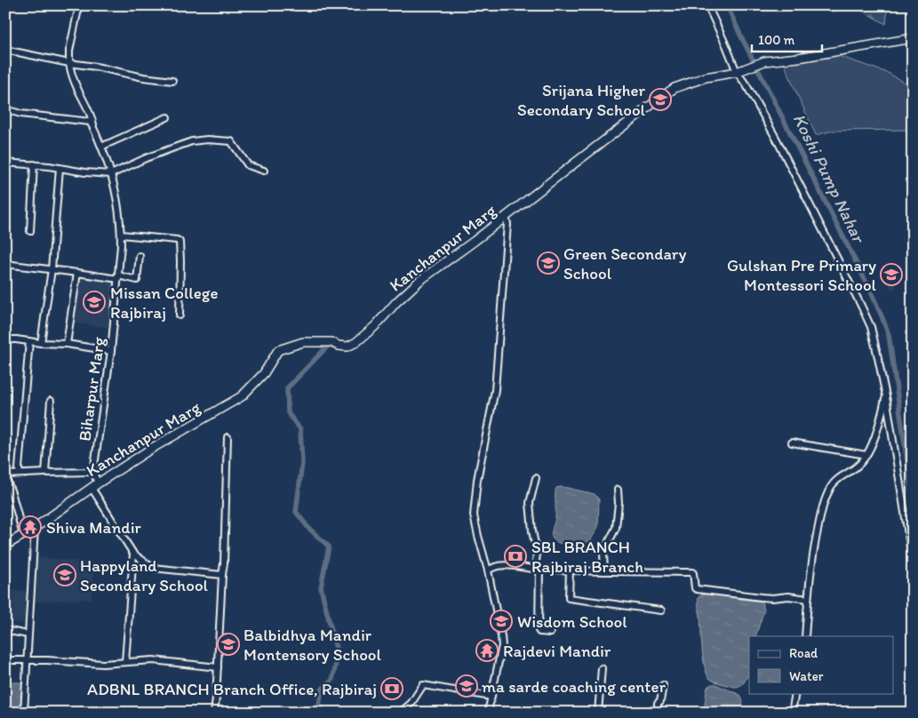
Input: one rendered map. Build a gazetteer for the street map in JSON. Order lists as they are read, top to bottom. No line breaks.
{"streets":{"main road":["Kanchanpur Marg"],"street":["Biharpur Marg"]},"crossings":[["Kanchanpur Marg","Biharpur Marg"]],"water":["Koshi Pump Nahar"],"places":{"school or university":["Srijana Higher Secondary School","Green Secondary School","Gulshan Pre Primary Montessori School","Missan College Rajbiraj","Happyland Secondary School","Wisdom School","Balbidhya Mandir Montensory School","ma sarde coaching center"],"temple":["Shiva Mandir","Rajdevi Mandir"],"bank":["SBL BRANCH Rajbiraj Branch","ADBNL BRANCH Branch Office, Rajbiraj"]},"legend":["Road","Water"],"scale_bar":"100 m"}
